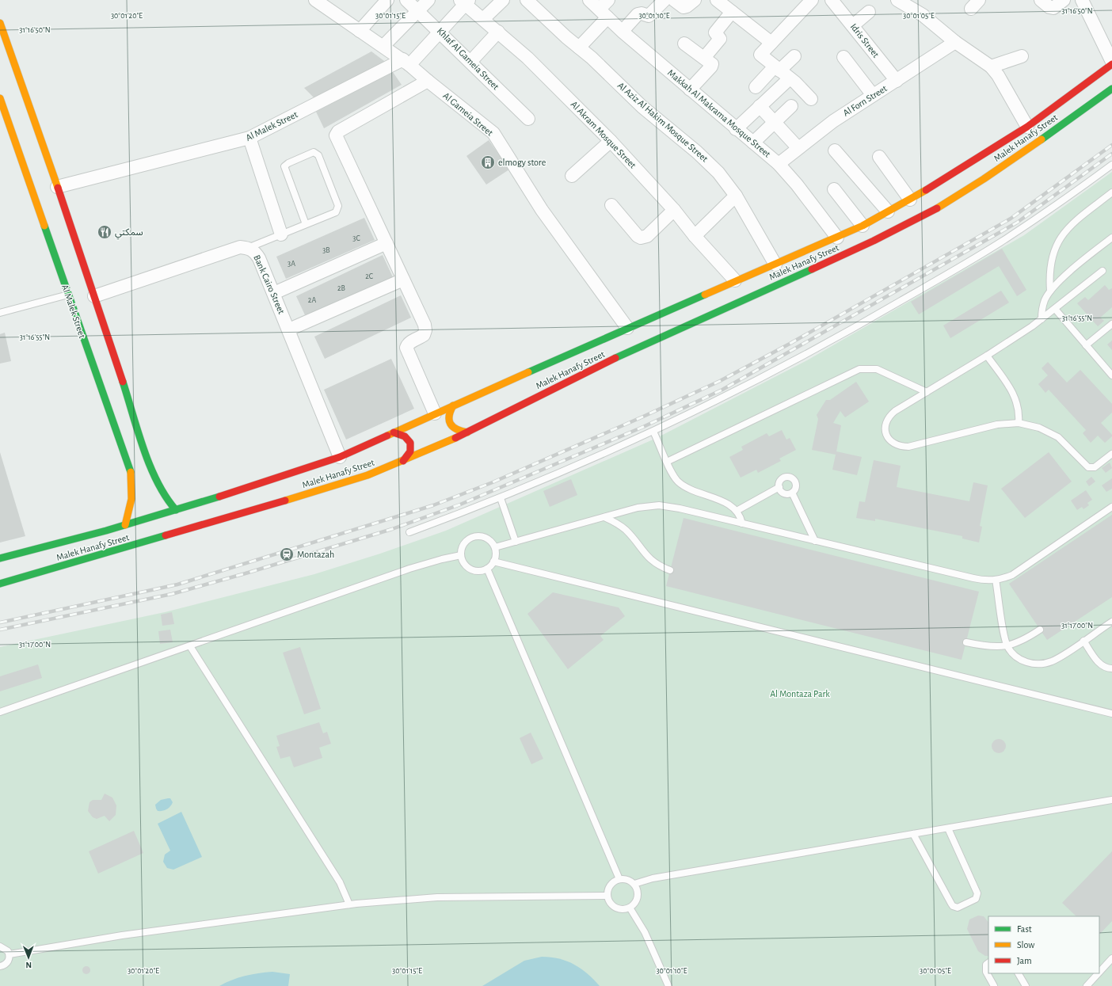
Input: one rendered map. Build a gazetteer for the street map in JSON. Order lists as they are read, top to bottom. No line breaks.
{"streets":{"main road":["Al Malek Street","Malek Hanafy Street"],"street":["Idris Street","Khlaf Al Gameia Street","Al Forn Street","Makkah Al Makrama Mosque Street","Al Gameia Street","Al Aziz Al Hakim Mosque Street","Al Akram Mosque Street","Bank Cairo Street"]},"crossings":[["Idris Street","Al Forn Street"],["Al Forn Street","Makkah Al Makrama Mosque Street"],["Makkah Al Makrama Mosque Street","Malek Hanafy Street"],["Al Gameia Street","Al Malek Street"],["Al Gameia Street","Malek Hanafy Street"],["Al Aziz Al Hakim Mosque Street","Malek Hanafy Street"],["Al Malek Street","Malek Hanafy Street"],["Al Akram Mosque Street","Malek Hanafy Street"],["Malek Hanafy Street","Bank Cairo Street"]],"parks":["Al Montaza Park"],"places":{"building":["elmogy store"],"restaurant":["سمكتي"],"station":["Montazah"]},"house_numbers":["3C","3B","3A","2C","2B","2A"],"legend":["Fast","Slow","Jam"],"north":"bottom","coordinates":["31°16'50\"N","30°01'20\"E","30°01'15\"E","30°01'10\"E","30°01'05\"E","31°16'55\"N","31°17'00\"N"]}
